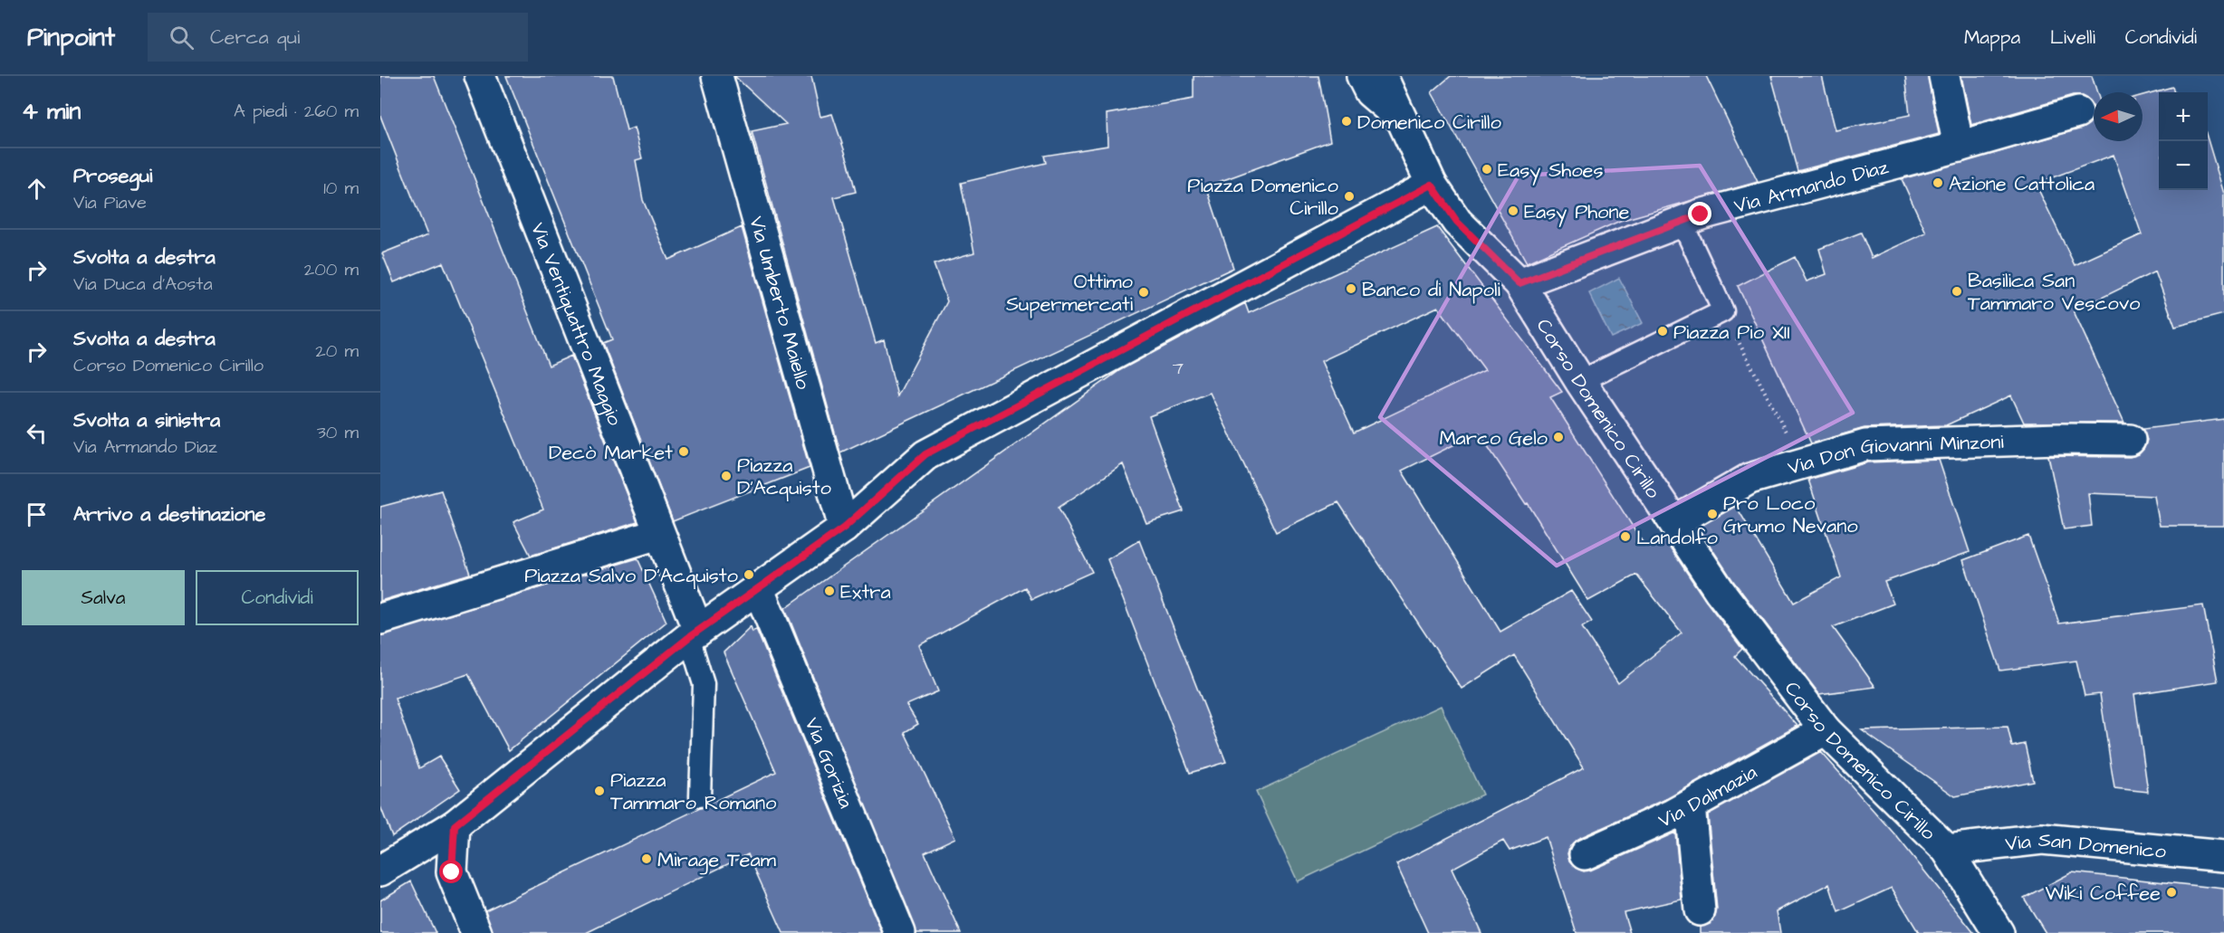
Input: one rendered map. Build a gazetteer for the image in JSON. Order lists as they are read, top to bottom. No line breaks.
{"streets":{"street":["Via Armando Diaz","Via Umberto Maiello","Via Ventiquattro Maggio","Corso Domenico Cirillo","Via Don Giovanni Minzoni","Via Gorizia","Via Dalmazia","Via San Domenico"]},"crossings":[["Via Armando Diaz","Corso Domenico Cirillo"],["Corso Domenico Cirillo","Via Don Giovanni Minzoni"],["Corso Domenico Cirillo","Via Dalmazia"],["Corso Domenico Cirillo","Via San Domenico"]],"places":["Domenico Cirillo","Easy Shoes","Azione Cattolica","Piazza Domenico Cirillo","Easy Phone","Banco di Napoli","Basilica San Tammaro Vescovo","Ottimo Supermercati","Piazza Pio XII","Marco Gelo","Decò Market","Piazza D'Acquisto","Pro Loco Grumo Nevano","Landolfo","Piazza Salvo D'Acquisto","Extra","Piazza Tammaro Romano","Mirage Team","Wiki Coffee"],"house_numbers":["7"],"north":"left","page":{"header":"Pinpoint","search":"Cerca qui","nav":["Mappa","Livelli","Condividi"],"heading":["4 min","A piedi · 260 m"],"map_buttons":["+","−"],"list":[["Prosegui","Via Piave","10 m"],["Svolta a destra","Via Duca d'Aosta","200 m"],["Svolta a destra","Corso Domenico Cirillo","20 m"],["Svolta a sinistra","Via Armando Diaz","30 m"],"Arrivo a destinazione"],"buttons":["Salva","Condividi"]}}
